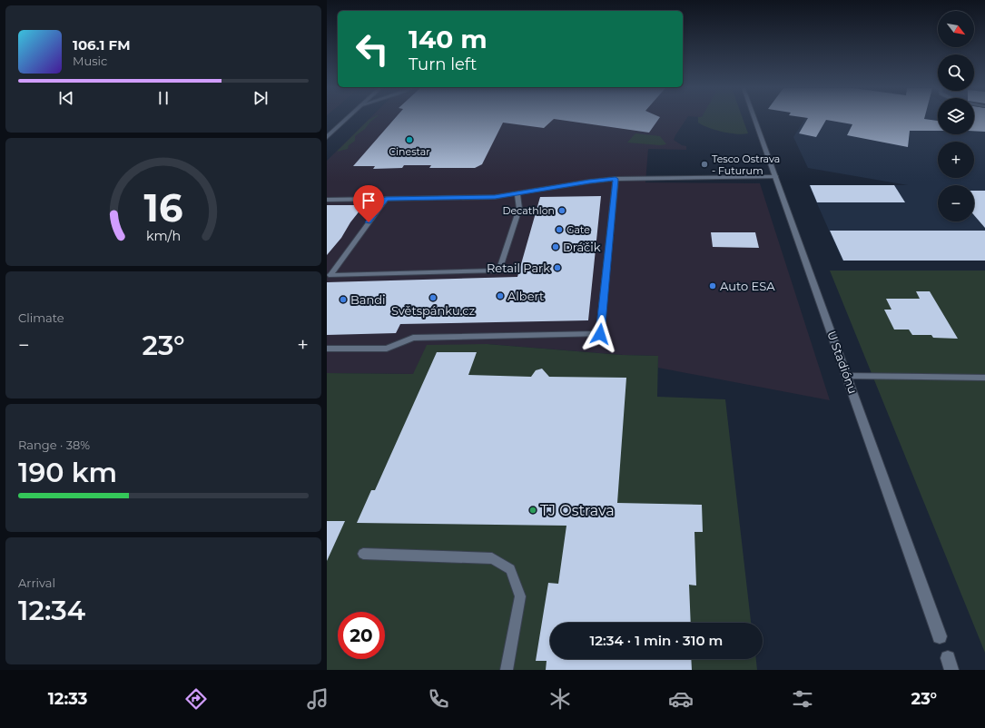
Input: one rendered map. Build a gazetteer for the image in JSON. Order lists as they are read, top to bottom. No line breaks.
{"streets":{"street":["U Stadiónu"]},"places":["Cinestar","Tesco Ostrava - Futurum","Decathlon","Gate","Dráčik","Retail Park","Auto ESA","Albert","Světspánku.cz","Bandi","TJ Ostrava"],"north":"bottom right","page":{"map_buttons":["+","−"],"turn":["140 m","Turn left"],"song":["106.1 FM","Music"],"tile":["Climate",["Range · 38%","190 km"],["Arrival","12:34"]],"heat":["−","23°","+"],"limit":"20","trip":"12:34 · 1 min · 310 m","tabs":["12:33","23°"],"gauge":["16","km/h"]}}
